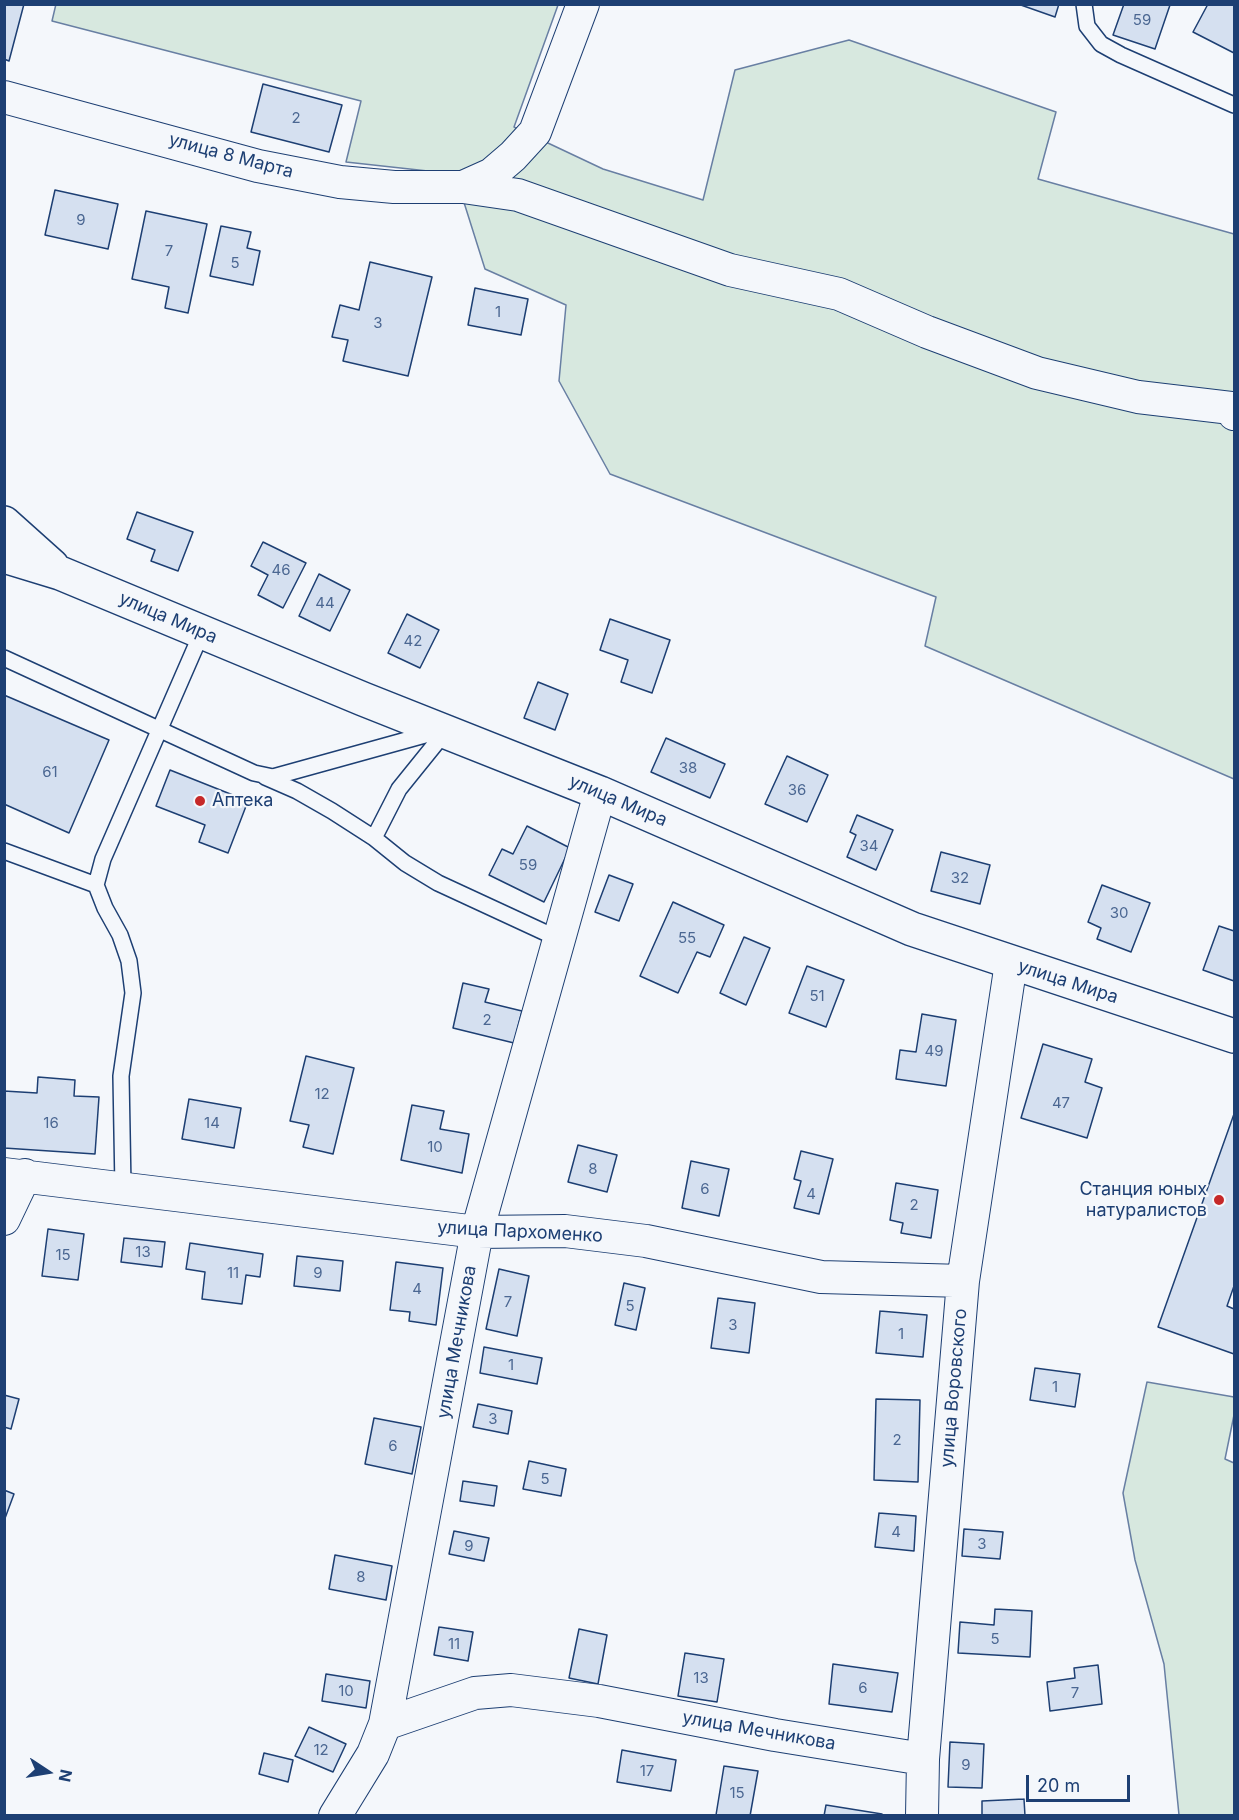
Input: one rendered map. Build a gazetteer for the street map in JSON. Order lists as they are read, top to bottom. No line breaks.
{"streets":{"street":["улица 8 Марта","улица Мира","улица Пархоменко","улица Мечникова","улица Воровского"]},"crossings":[["улица Мира","улица Мечникова"],["улица Мира","улица Воровского"],["улица Пархоменко","улица Мечникова"],["улица Пархоменко","улица Воровского"],["улица Мечникова","улица Воровского"]],"places":["Аптека","Станция юных натуралистов"],"house_numbers":["59","2","9","7","5","1","3","46","44","42","38","61","36","34","59","32","30","55","51","2","49","12","47","16","14","10","8","6","4","2","13","15","11","9","4","7","5","3","1","1","1","3","2","6","5","4","3","9","8","5","11","13","6","10","7","12","9","17","15"],"scale_bar":"20 m","north":"right"}
